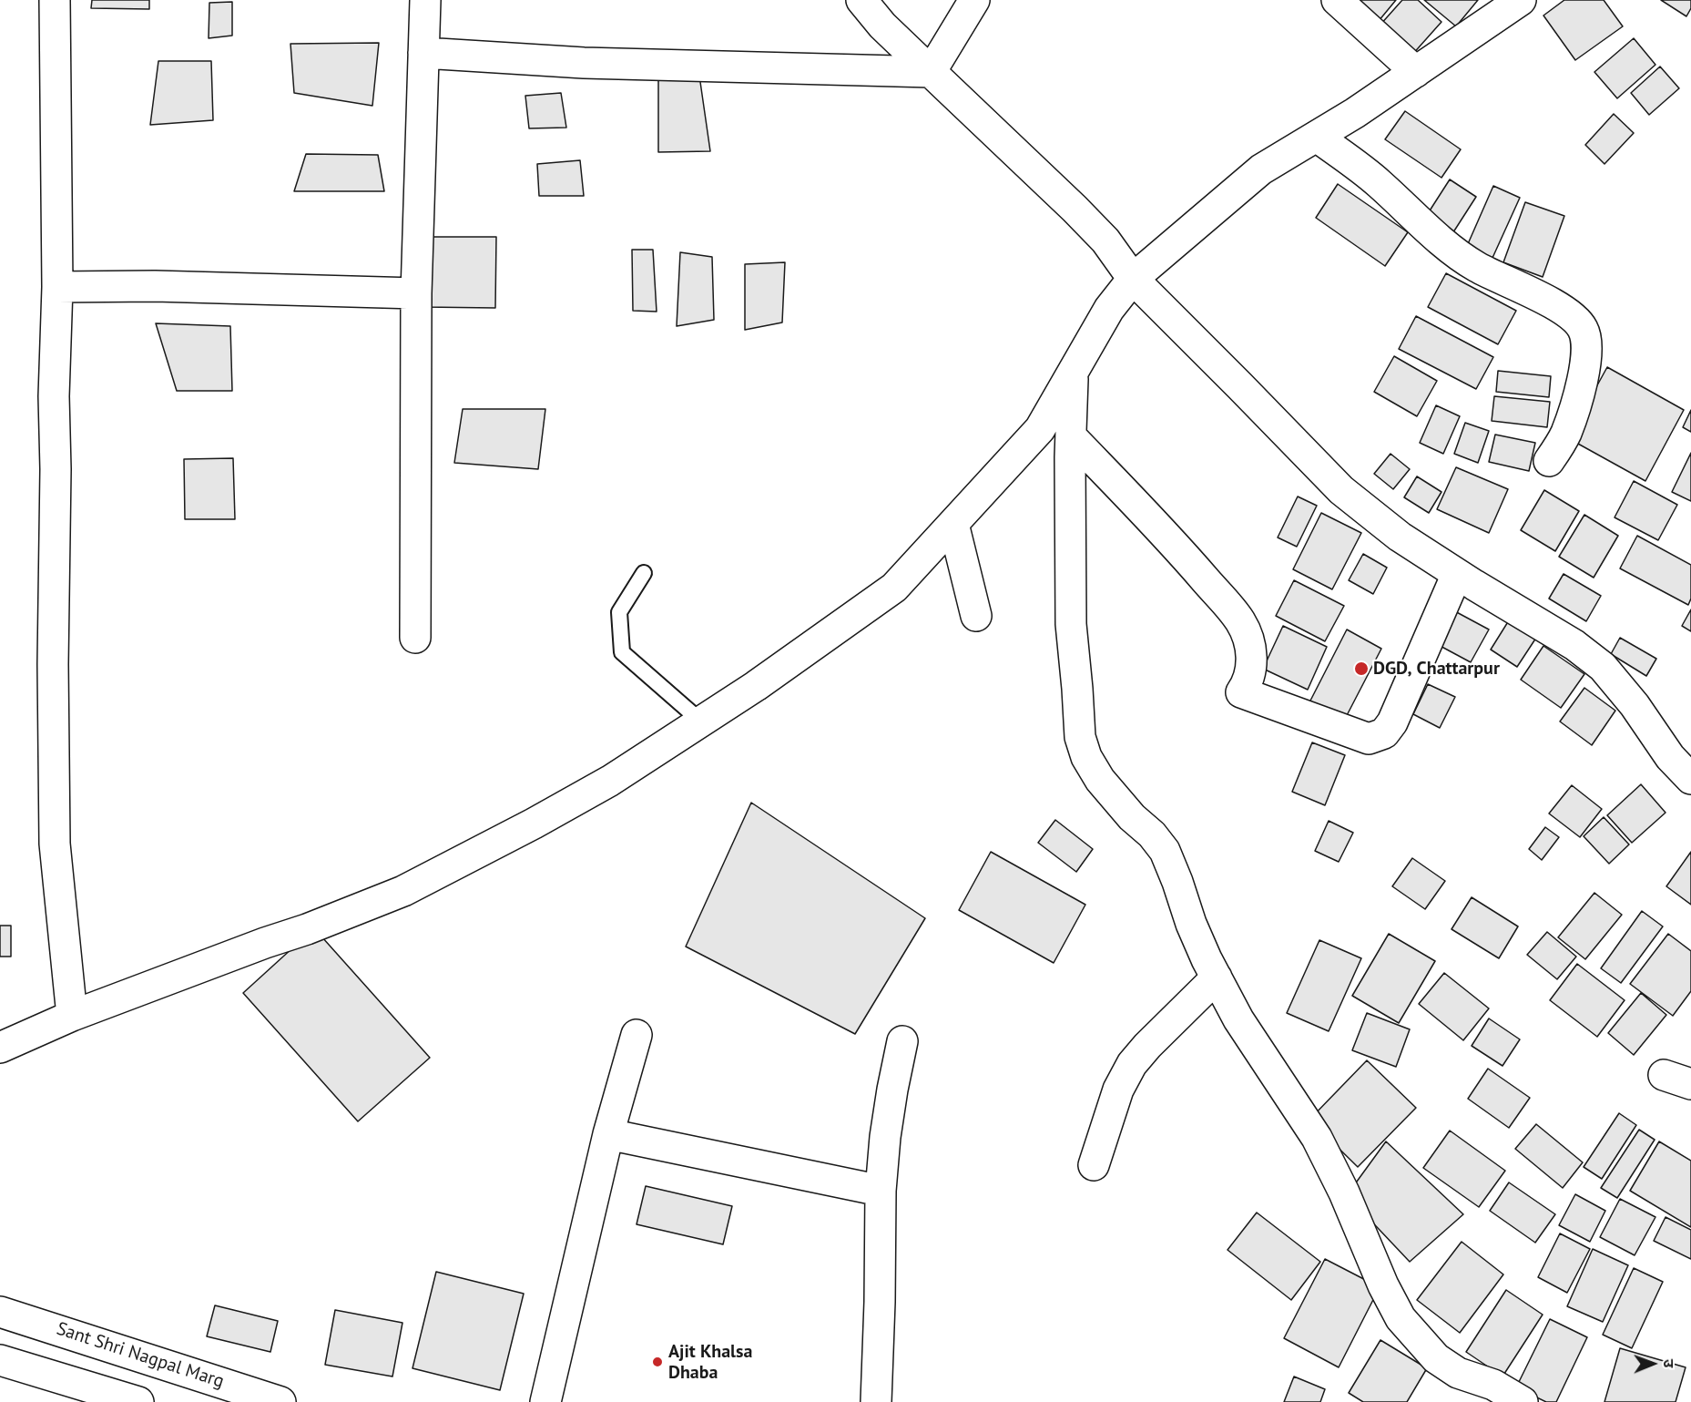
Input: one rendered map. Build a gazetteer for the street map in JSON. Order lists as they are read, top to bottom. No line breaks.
{"streets":{"street":["Sant Shri Nagpal Marg"]},"places":["DGD, Chattarpur","Ajit Khalsa Dhaba"],"north":"right"}
